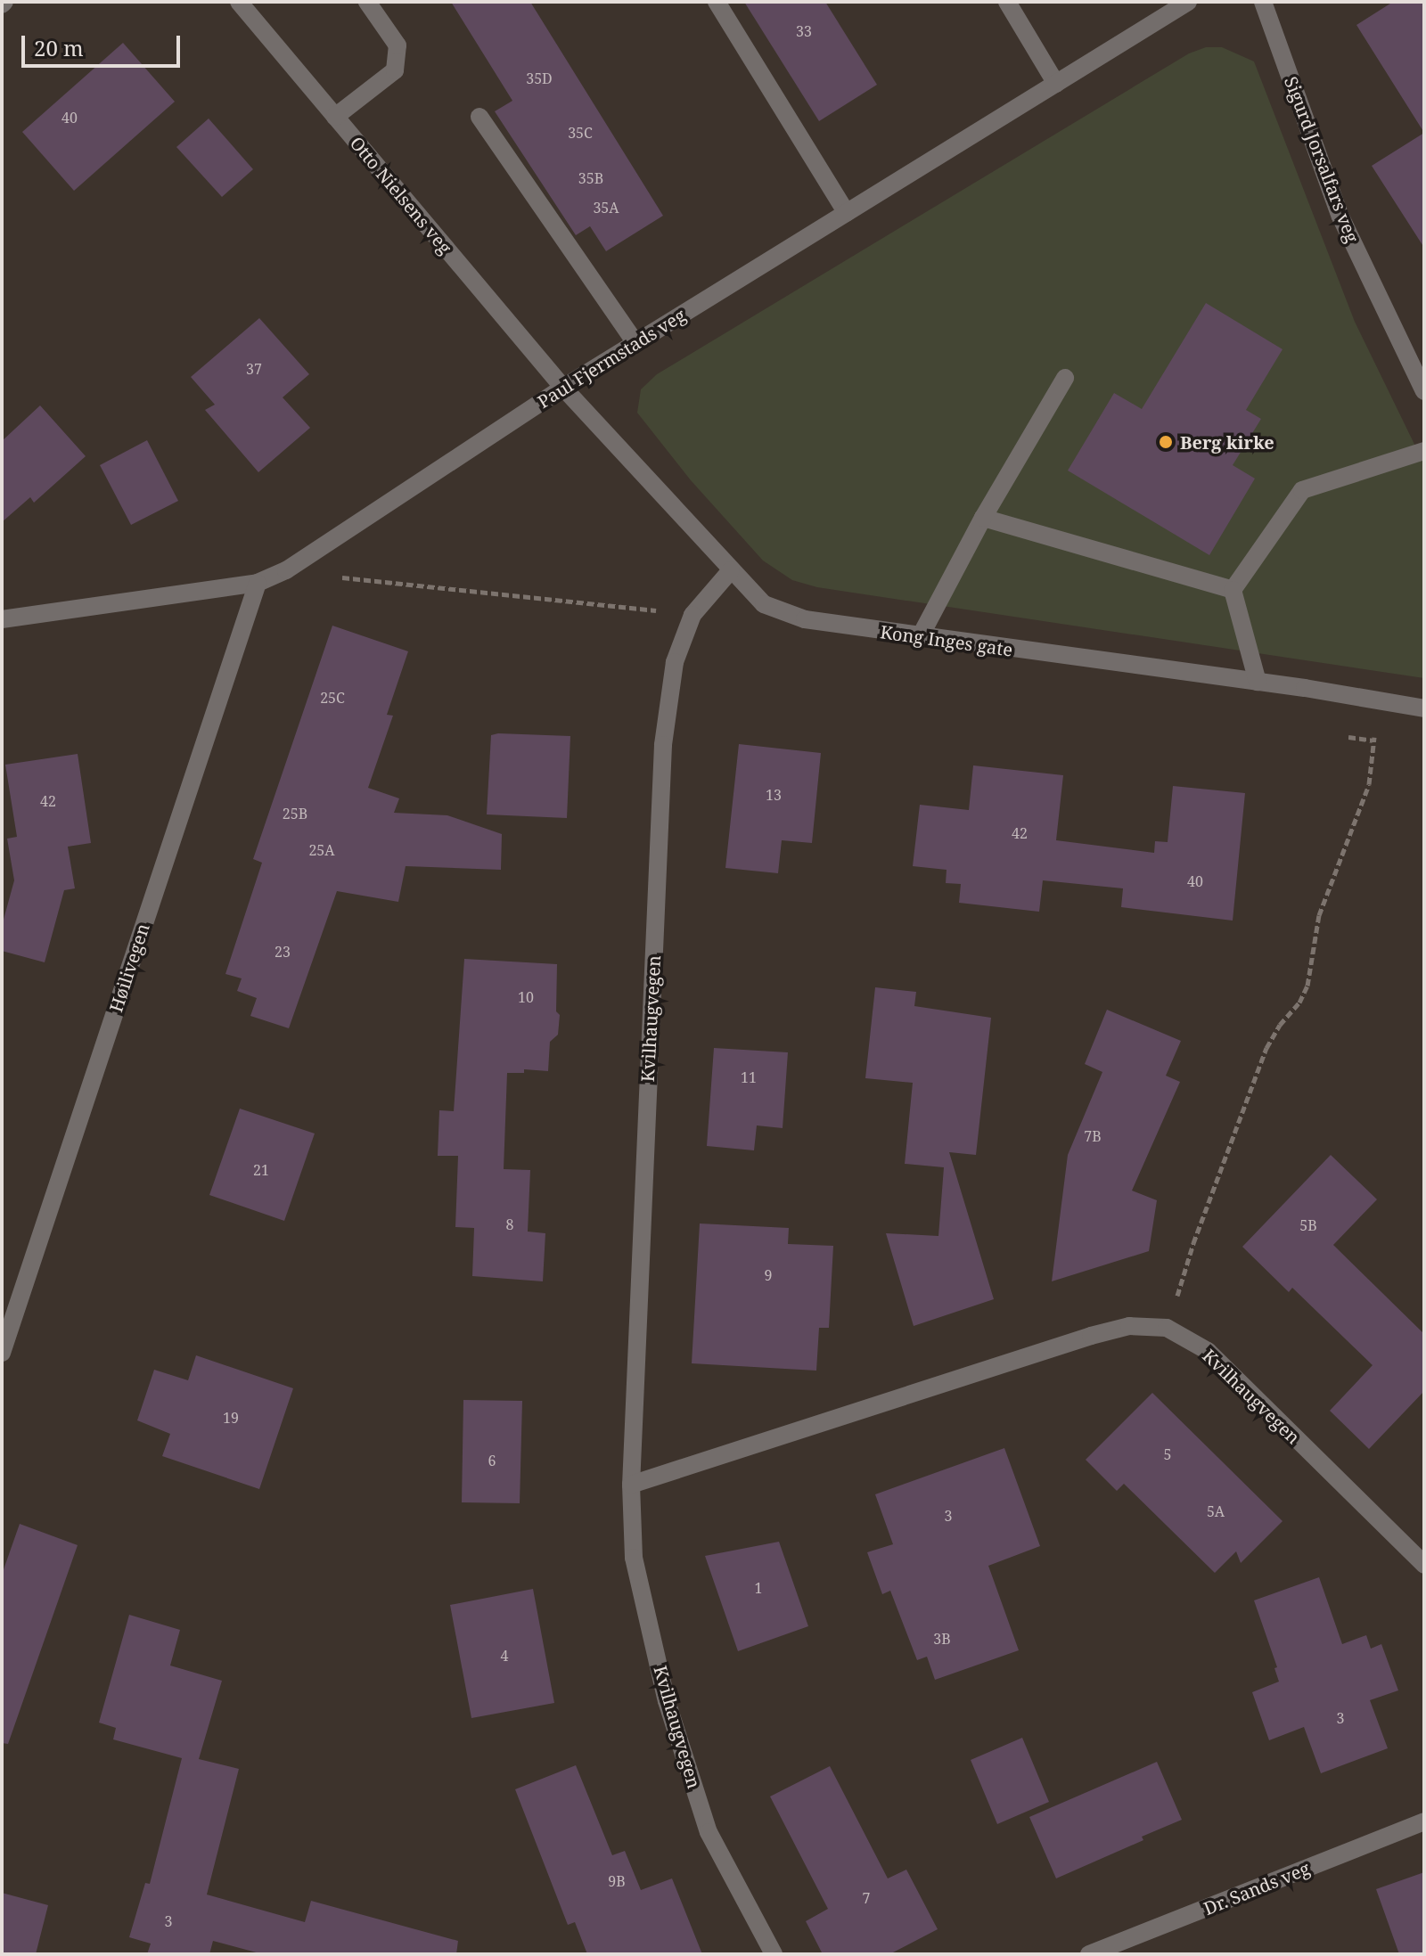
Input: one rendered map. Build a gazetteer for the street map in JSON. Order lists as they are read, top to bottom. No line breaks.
{"streets":{"street":["Sigurd Jorsalfars veg","Otto Nielsens veg","Paul Fjermstads veg","Kong Inges gate","Høilivegen","Kvilhaugvegen","Dr. Sands veg"]},"crossings":[["Otto Nielsens veg","Paul Fjermstads veg"],["Otto Nielsens veg","Kong Inges gate"],["Paul Fjermstads veg","Kong Inges gate"],["Paul Fjermstads veg","Høilivegen"],["Kong Inges gate","Kvilhaugvegen"]],"places":["Berg kirke"],"house_numbers":["33","35D","40","35C","35B","35A","37","25C","13","42","25B","42","25A","40","23","10","11","7B","21","8","5B","9","19","5","6","5A","3","1","3B","4","3","9B","7","3"],"scale_bar":"20 m"}
